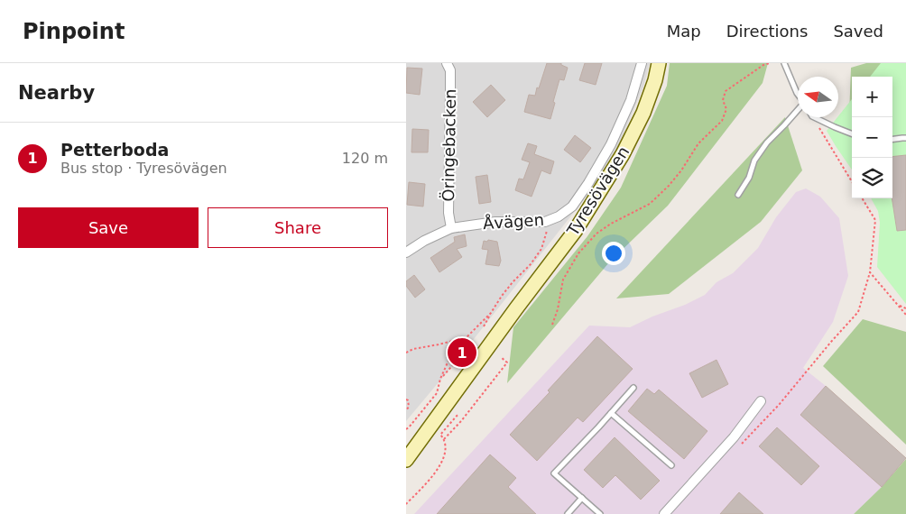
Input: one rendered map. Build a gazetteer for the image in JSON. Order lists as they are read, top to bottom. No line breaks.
{"streets":{"main road":["Tyresövägen"],"street":["Öringebacken","Åvägen"]},"crossings":[["Öringebacken","Åvägen"]],"north":"left","page":{"header":"Pinpoint","nav":["Map","Directions","Saved"],"heading":"Nearby","map_buttons":["+","−"],"list":[{"mark":"1","name":"Petterboda","note":"Bus stop · Tyresövägen","value":"120 m"}],"buttons":["Save","Share"],"pins":"1"}}
